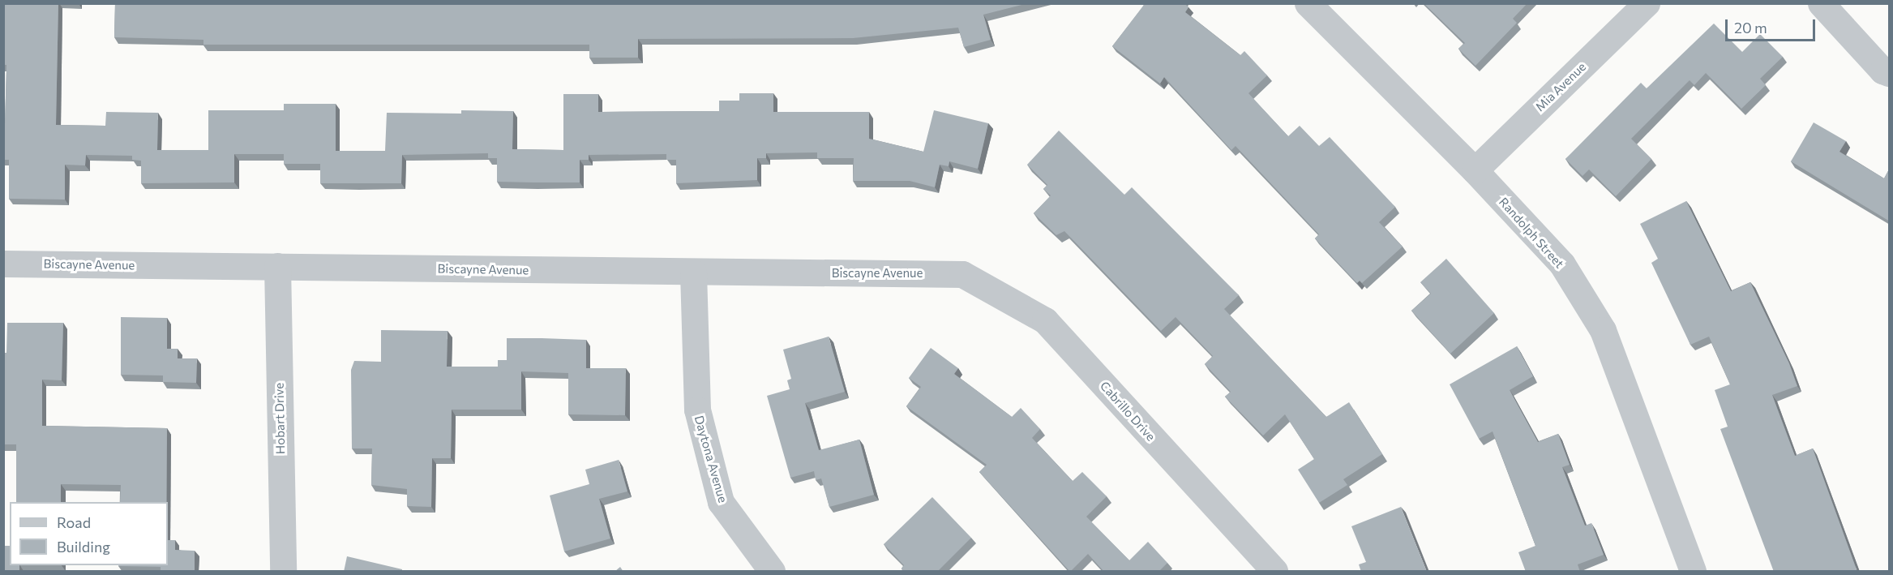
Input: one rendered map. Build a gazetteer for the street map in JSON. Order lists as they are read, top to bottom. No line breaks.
{"streets":{"street":["Mia Avenue","Randolph Street","Biscayne Avenue","Cabrillo Drive","Hobart Drive","Daytona Avenue"]},"crossings":[["Mia Avenue","Randolph Street"],["Biscayne Avenue","Cabrillo Drive"],["Biscayne Avenue","Hobart Drive"],["Biscayne Avenue","Daytona Avenue"]],"legend":["Road","Building"],"scale_bar":"20 m"}
